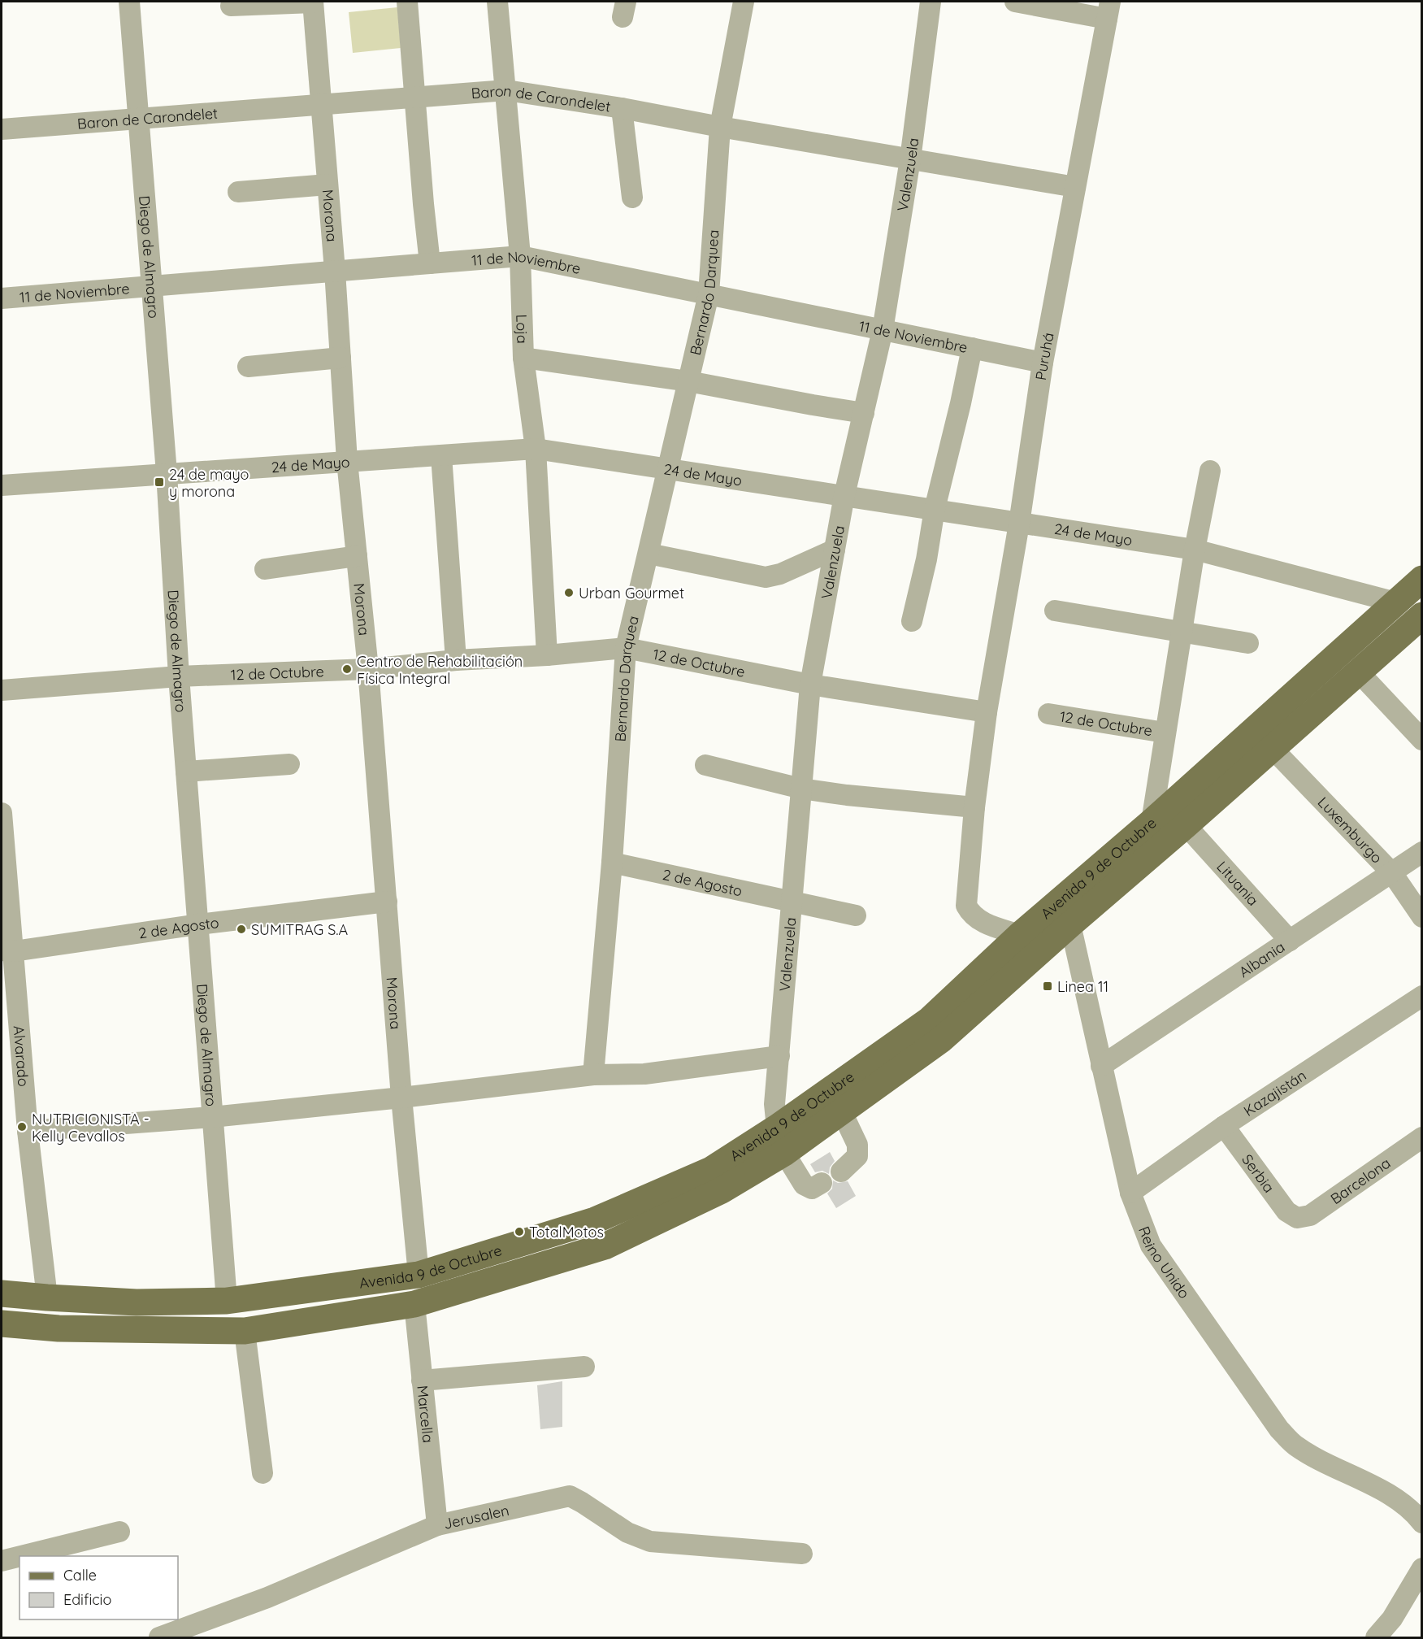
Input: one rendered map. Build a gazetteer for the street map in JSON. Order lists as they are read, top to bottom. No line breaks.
{"streets":{"main road":["Avenida 9 de Octubre"],"street":["Baron de Carondelet","Valenzuela","Morona","Diego de Almagro","11 de Noviembre","Bernardo Darquea","Loja","Puruhá","24 de Mayo","12 de Octubre","Luxemburgo","2 de Agosto","Lituania","Albania","Alvarado","Kazajistán","Serbia","Barcelona","Reino Unido","Marcella","Jerusalen"]},"crossings":[["Baron de Carondelet","Valenzuela"],["Baron de Carondelet","Morona"],["Baron de Carondelet","Diego de Almagro"],["Baron de Carondelet","Bernardo Darquea"],["Baron de Carondelet","Loja"],["Baron de Carondelet","Puruhá"],["Valenzuela","11 de Noviembre"],["Valenzuela","24 de Mayo"],["Valenzuela","12 de Octubre"],["Valenzuela","Avenida 9 de Octubre"],["Valenzuela","2 de Agosto"],["Morona","11 de Noviembre"],["Morona","24 de Mayo"],["Morona","12 de Octubre"],["Morona","Avenida 9 de Octubre"],["Morona","2 de Agosto"],["Diego de Almagro","11 de Noviembre"],["Diego de Almagro","24 de Mayo"],["Diego de Almagro","12 de Octubre"],["Diego de Almagro","Avenida 9 de Octubre"],["Diego de Almagro","2 de Agosto"],["11 de Noviembre","Bernardo Darquea"],["11 de Noviembre","Loja"],["11 de Noviembre","Puruhá"],["Bernardo Darquea","24 de Mayo"],["Bernardo Darquea","12 de Octubre"],["Bernardo Darquea","2 de Agosto"],["Loja","24 de Mayo"],["Loja","12 de Octubre"],["Puruhá","24 de Mayo"],["Puruhá","12 de Octubre"],["Puruhá","Avenida 9 de Octubre"],["24 de Mayo","Avenida 9 de Octubre"],["Luxemburgo","Avenida 9 de Octubre"],["Luxemburgo","Albania"],["Avenida 9 de Octubre","Lituania"],["Avenida 9 de Octubre","Alvarado"],["Avenida 9 de Octubre","Reino Unido"],["Avenida 9 de Octubre","Marcella"],["2 de Agosto","Alvarado"],["Lituania","Albania"],["Albania","Reino Unido"],["Kazajistán","Serbia"],["Kazajistán","Reino Unido"],["Serbia","Barcelona"],["Marcella","Jerusalen"]],"places":{"transit":["24 de mayo y morona","Linea 11"],"other":["Urban Gourmet","Centro de Rehabilitación Física Integral","SUMITRAG S.A","NUTRICIONISTA - Kelly Cevallos","TotalMotos"]},"legend":["Calle","Edificio"]}
